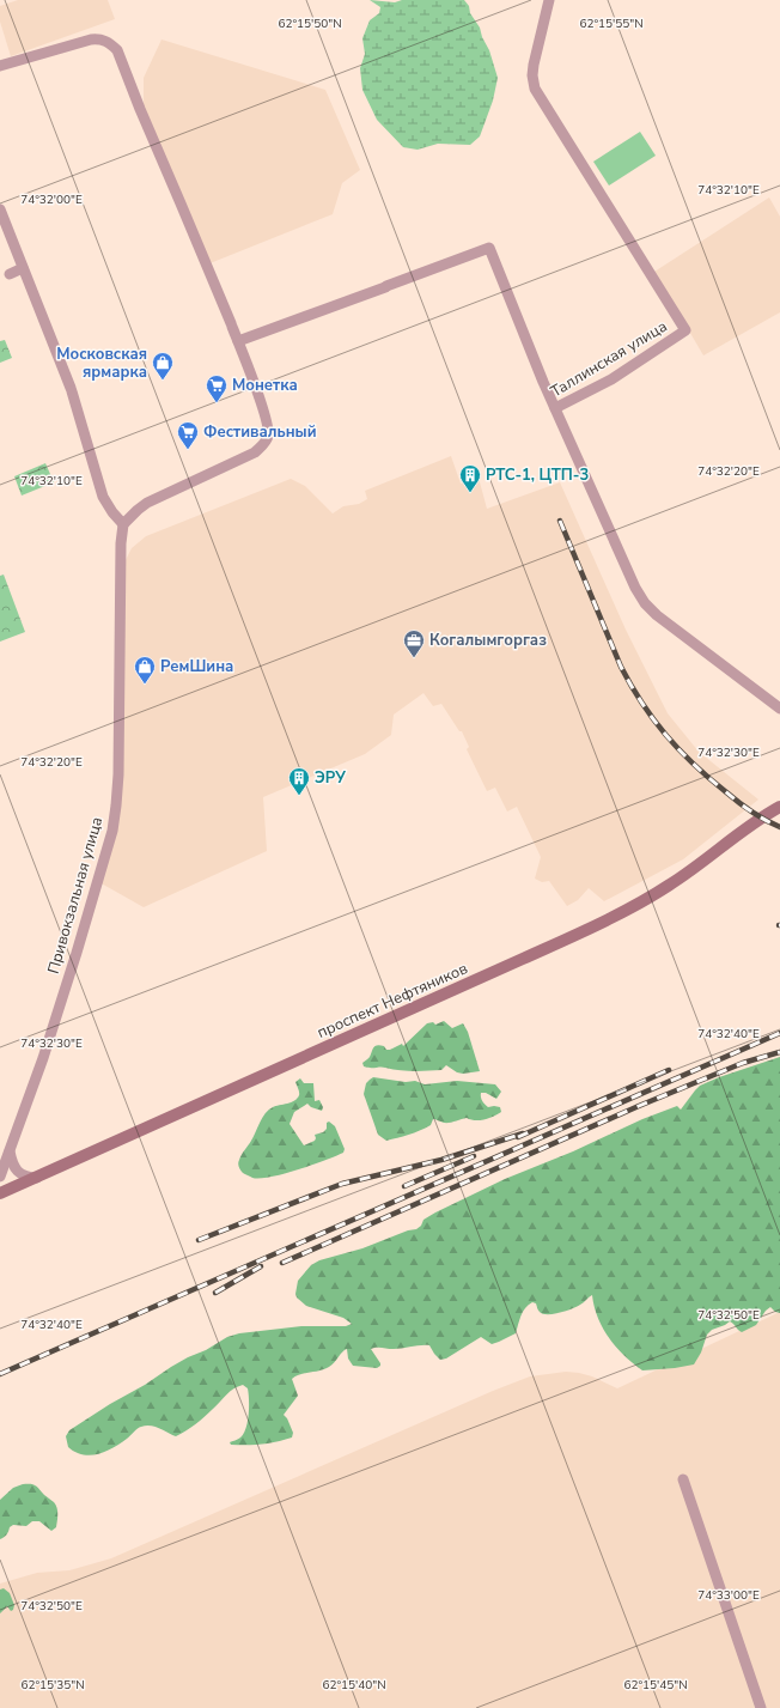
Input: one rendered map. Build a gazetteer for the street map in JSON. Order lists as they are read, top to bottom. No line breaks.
{"streets":{"main road":["проспект Нефтяников"],"street":["Таллинская улица","Привокзальная улица"]},"places":{"shop":["Московская ярмарка","РемШина"],"supermarket":["Монетка","Фестивальный"],"building":["РТС-1, ЦТП-3","ЭРУ"],"office":["Когалымгоргаз"]},"coordinates":["62°15'50\"N","62°15'55\"N","74°32'10\"E","74°32'00\"E","74°32'20\"E","74°32'30\"E","74°32'40\"E","74°32'50\"E","74°33'00\"E","62°15'35\"N","62°15'40\"N","62°15'45\"N"]}
